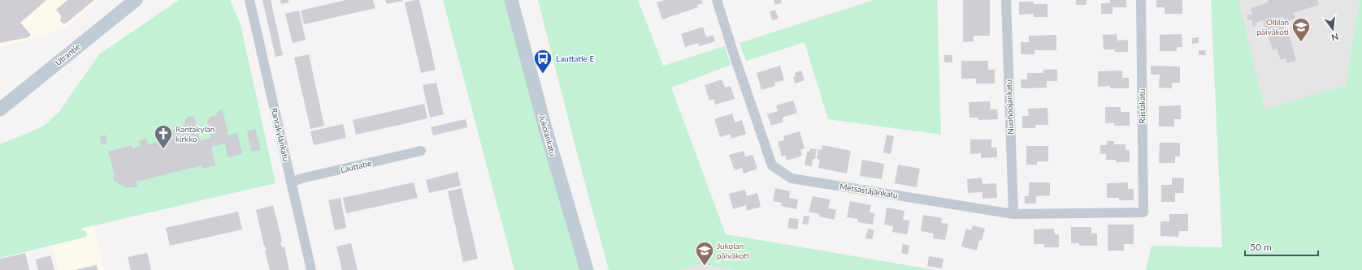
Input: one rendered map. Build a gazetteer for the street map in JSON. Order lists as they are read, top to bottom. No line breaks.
{"streets":{"main road":["Utrantie","Jukolankatu"],"street":["Riistakatu","Nuohoojankatu","Rantakylänkatu","Lauttatie","Metsästäjänkatu"]},"crossings":[["Riistakatu","Metsästäjänkatu"],["Nuohoojankatu","Metsästäjänkatu"],["Rantakylänkatu","Lauttatie"]],"places":{"school or university":["Ollilan päiväkoti","Jukolan päiväkoti"],"bus stop":["Lauttatie E"],"church":["Rantakylän kirkko"]},"scale_bar":"50 m","north":"bottom"}
